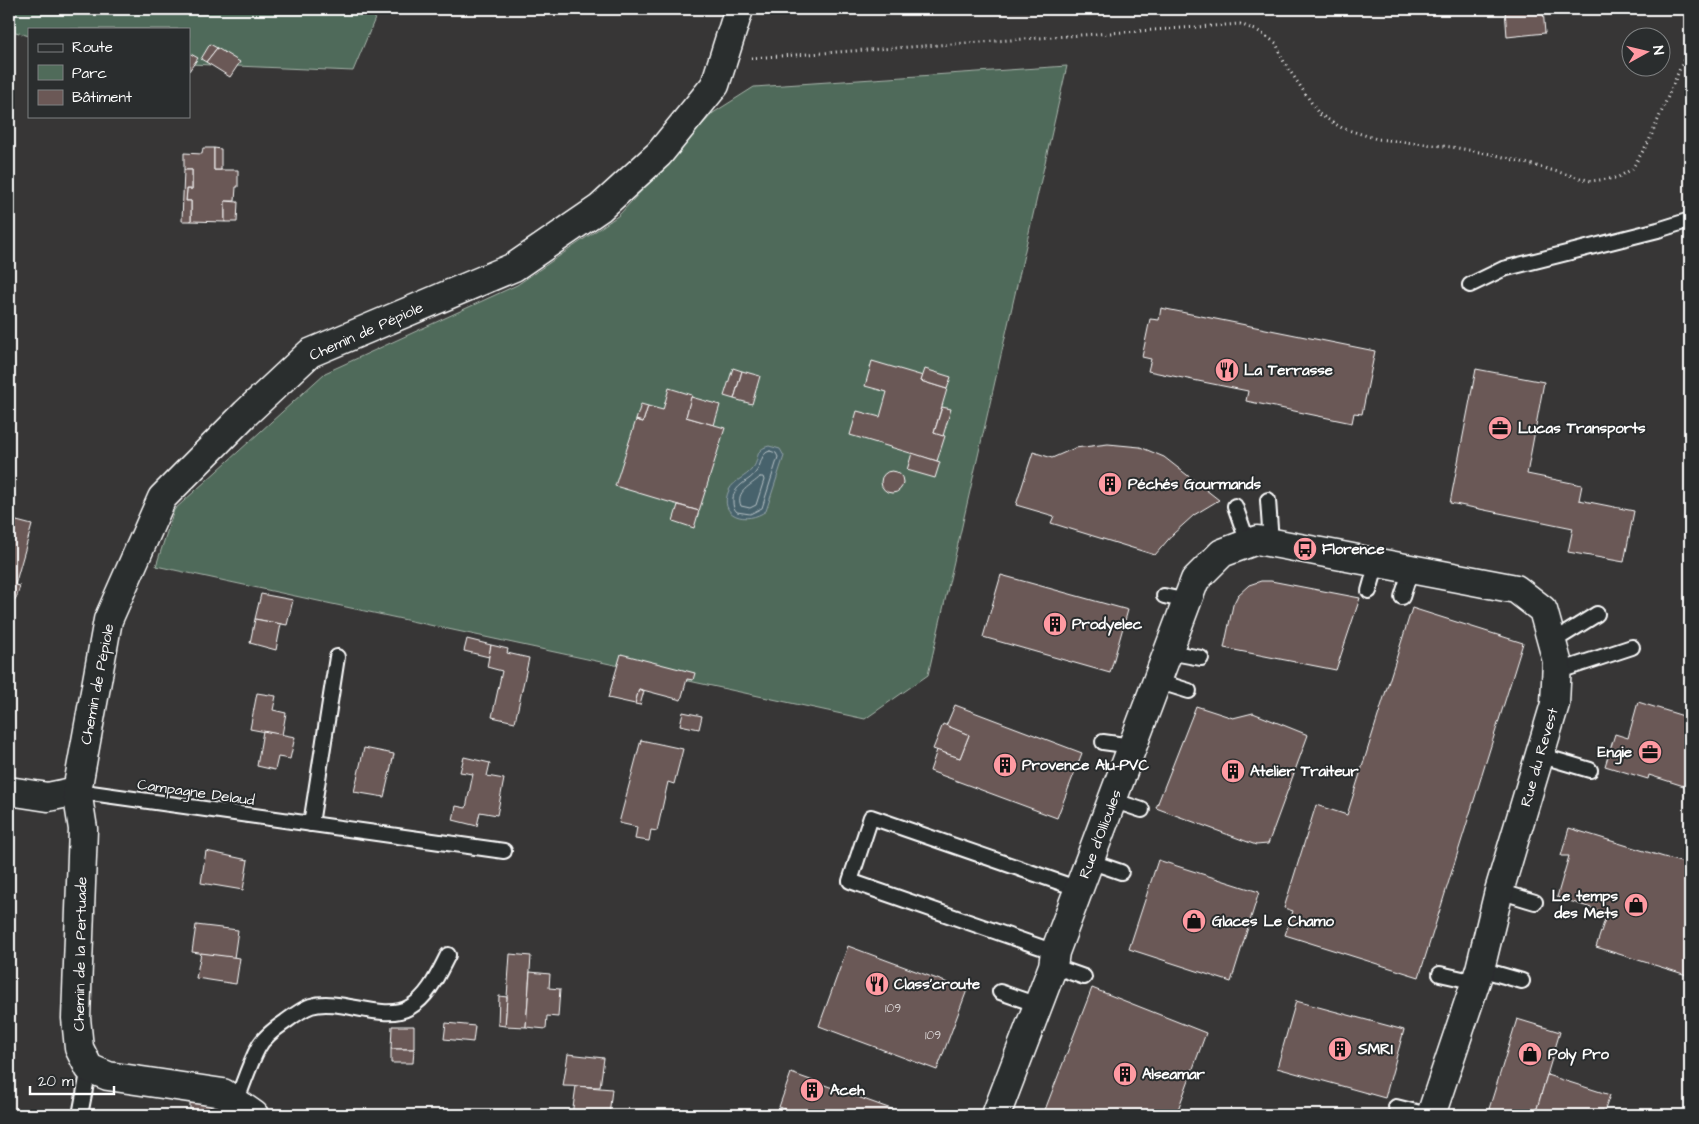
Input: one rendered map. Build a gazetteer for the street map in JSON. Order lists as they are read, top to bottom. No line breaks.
{"streets":{"street":["Chemin de Pépiole","Rue du Revest","Rue d'Ollioules","Chemin de la Pertuade"],"lane":["Campagne Delaud"]},"crossings":[["Chemin de Pépiole","Campagne Delaud"],["Chemin de Pépiole","Chemin de la Pertuade"],["Rue du Revest","Rue d'Ollioules"],["Campagne Delaud","Chemin de la Pertuade"]],"places":{"restaurant":["La Terrasse","Class'croute"],"office":["Lucas Transports","Engie"],"building":["Péchés Gourmands","Prodyelec","Provence Alu-PVC","Atelier Traiteur","SMRI","Alseamar","Aceh"],"bus stop":["Florence"],"shop":["Le temps des Mets","Glaces Le Chamo","Poly Pro"]},"house_numbers":["109","109"],"legend":["Route","Parc","Bâtiment"],"scale_bar":"20 m","north":"right"}
